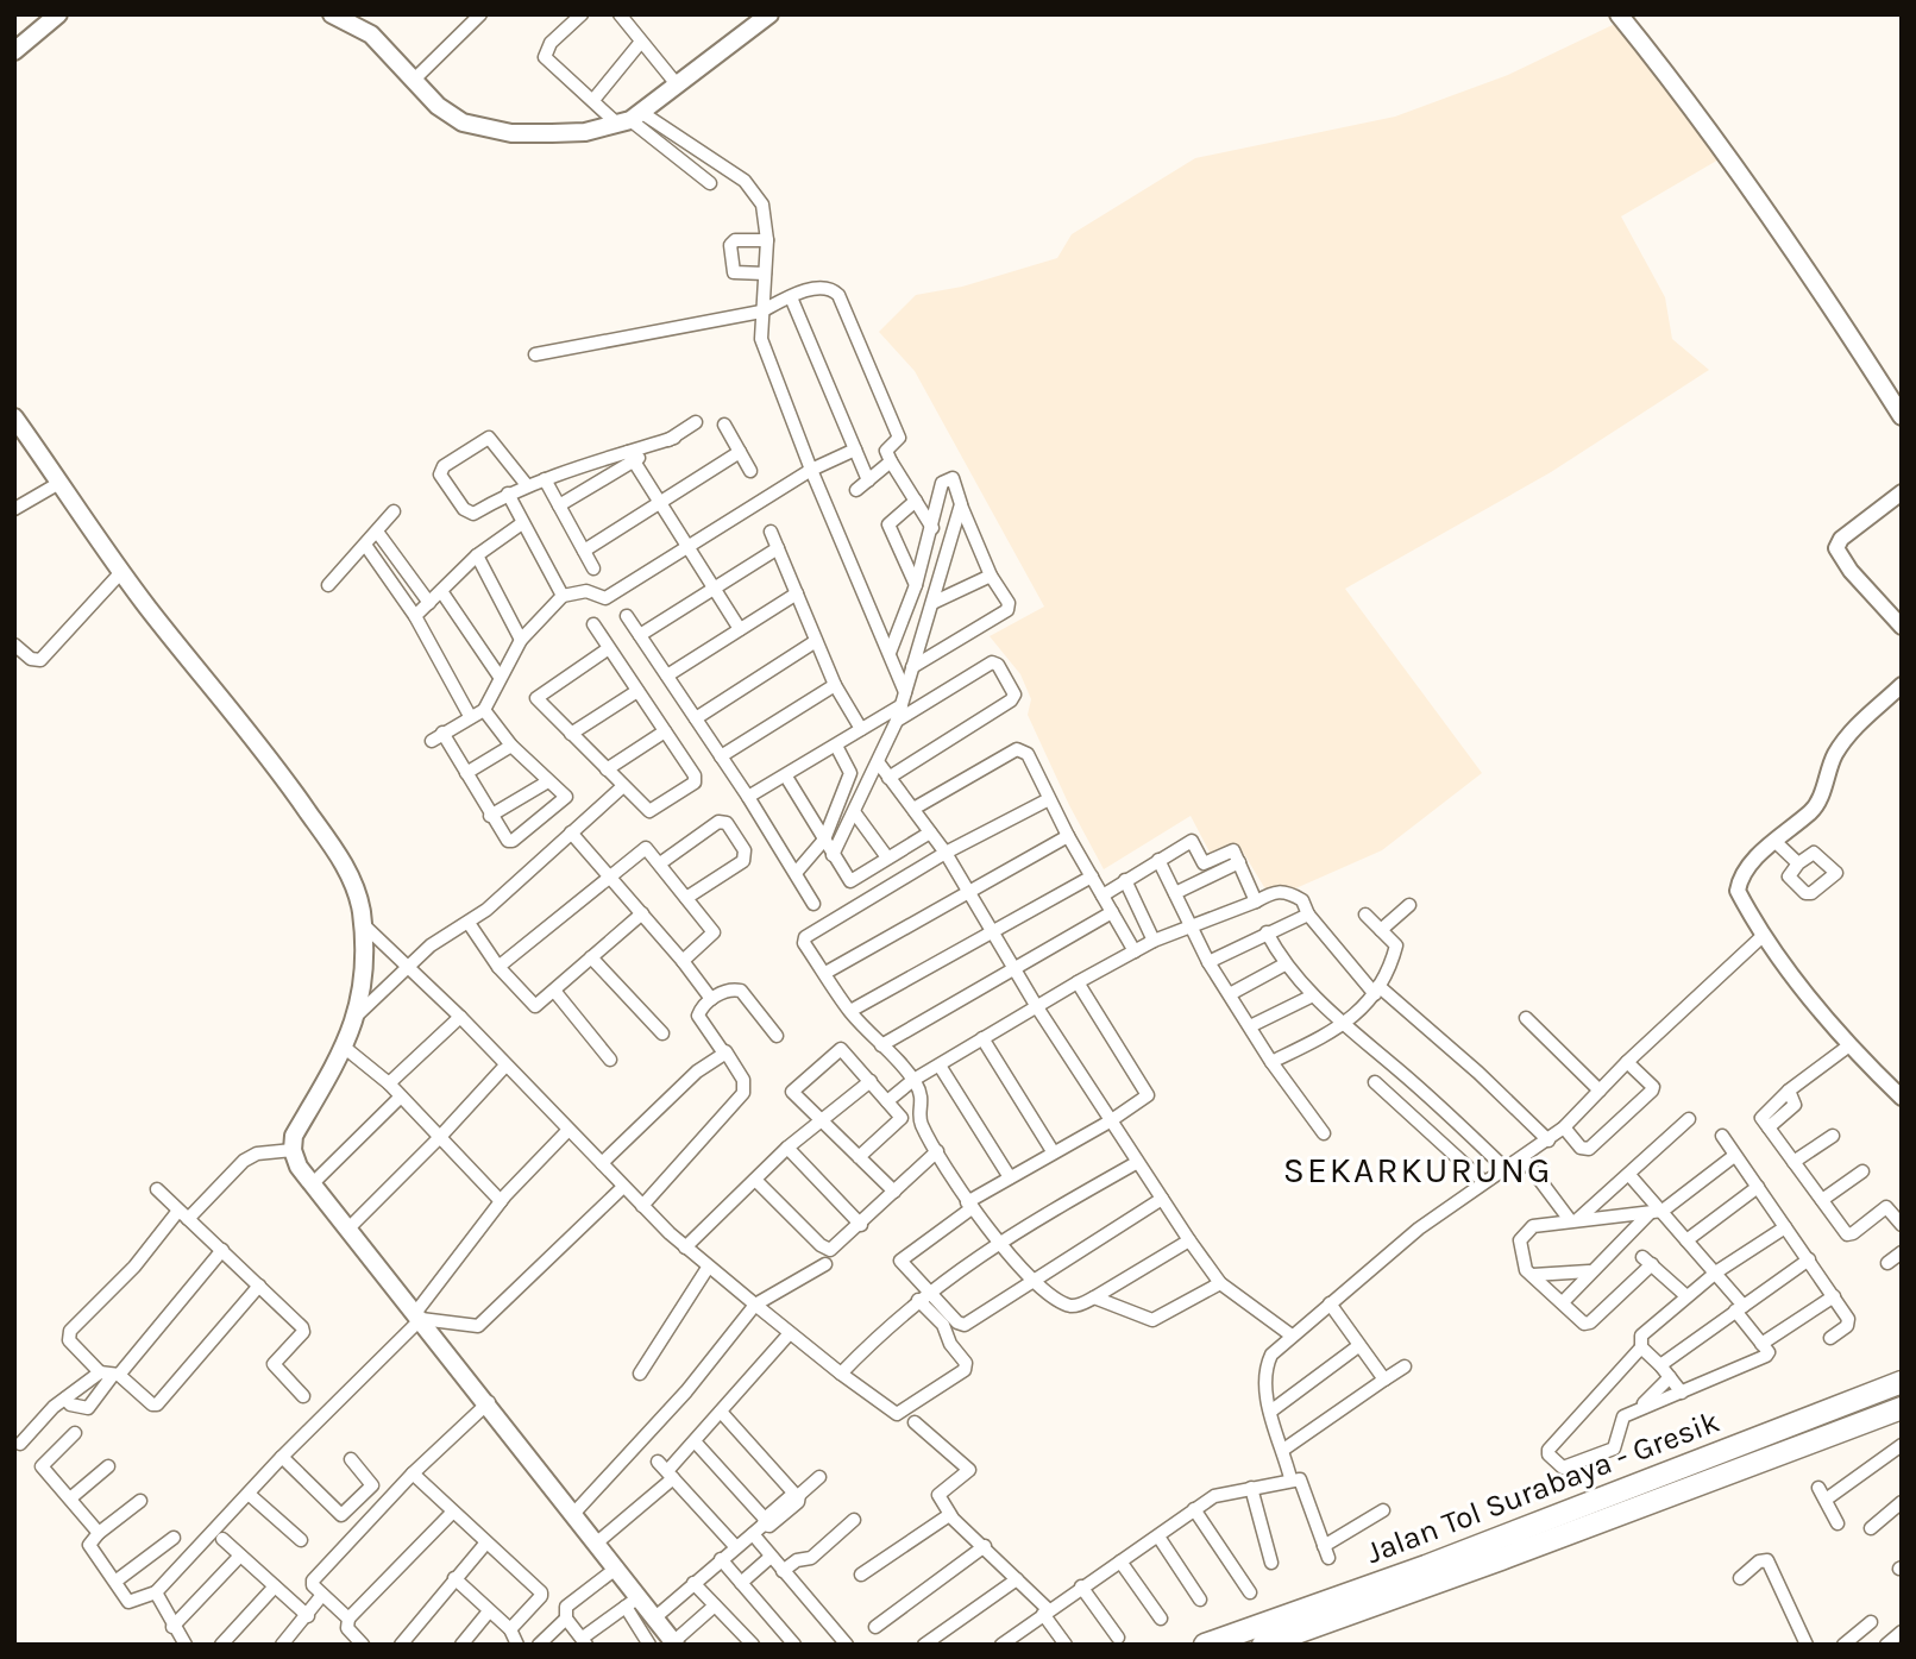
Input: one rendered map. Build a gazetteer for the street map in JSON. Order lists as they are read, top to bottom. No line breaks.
{"streets":{"highway":["Jalan Tol Surabaya - Gresik"]},"districts":["SEKARKURUNG"]}
